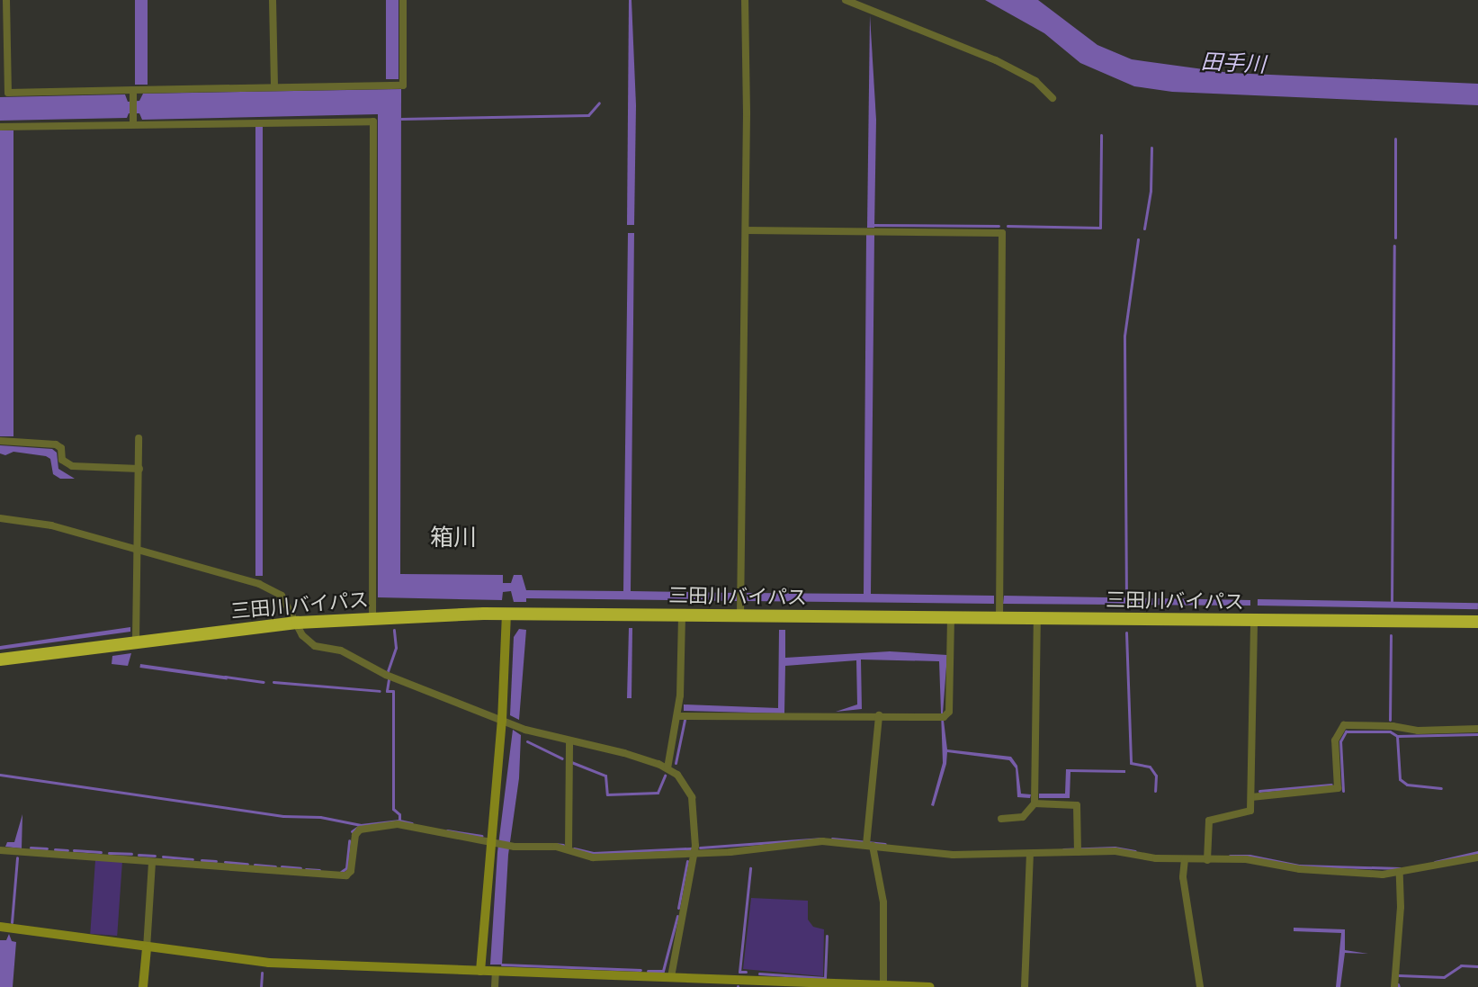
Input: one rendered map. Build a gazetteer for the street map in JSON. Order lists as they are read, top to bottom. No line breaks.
{"streets":{"highway":["三田川バイパス"]},"districts":["箱川"],"water":["田手川"]}
